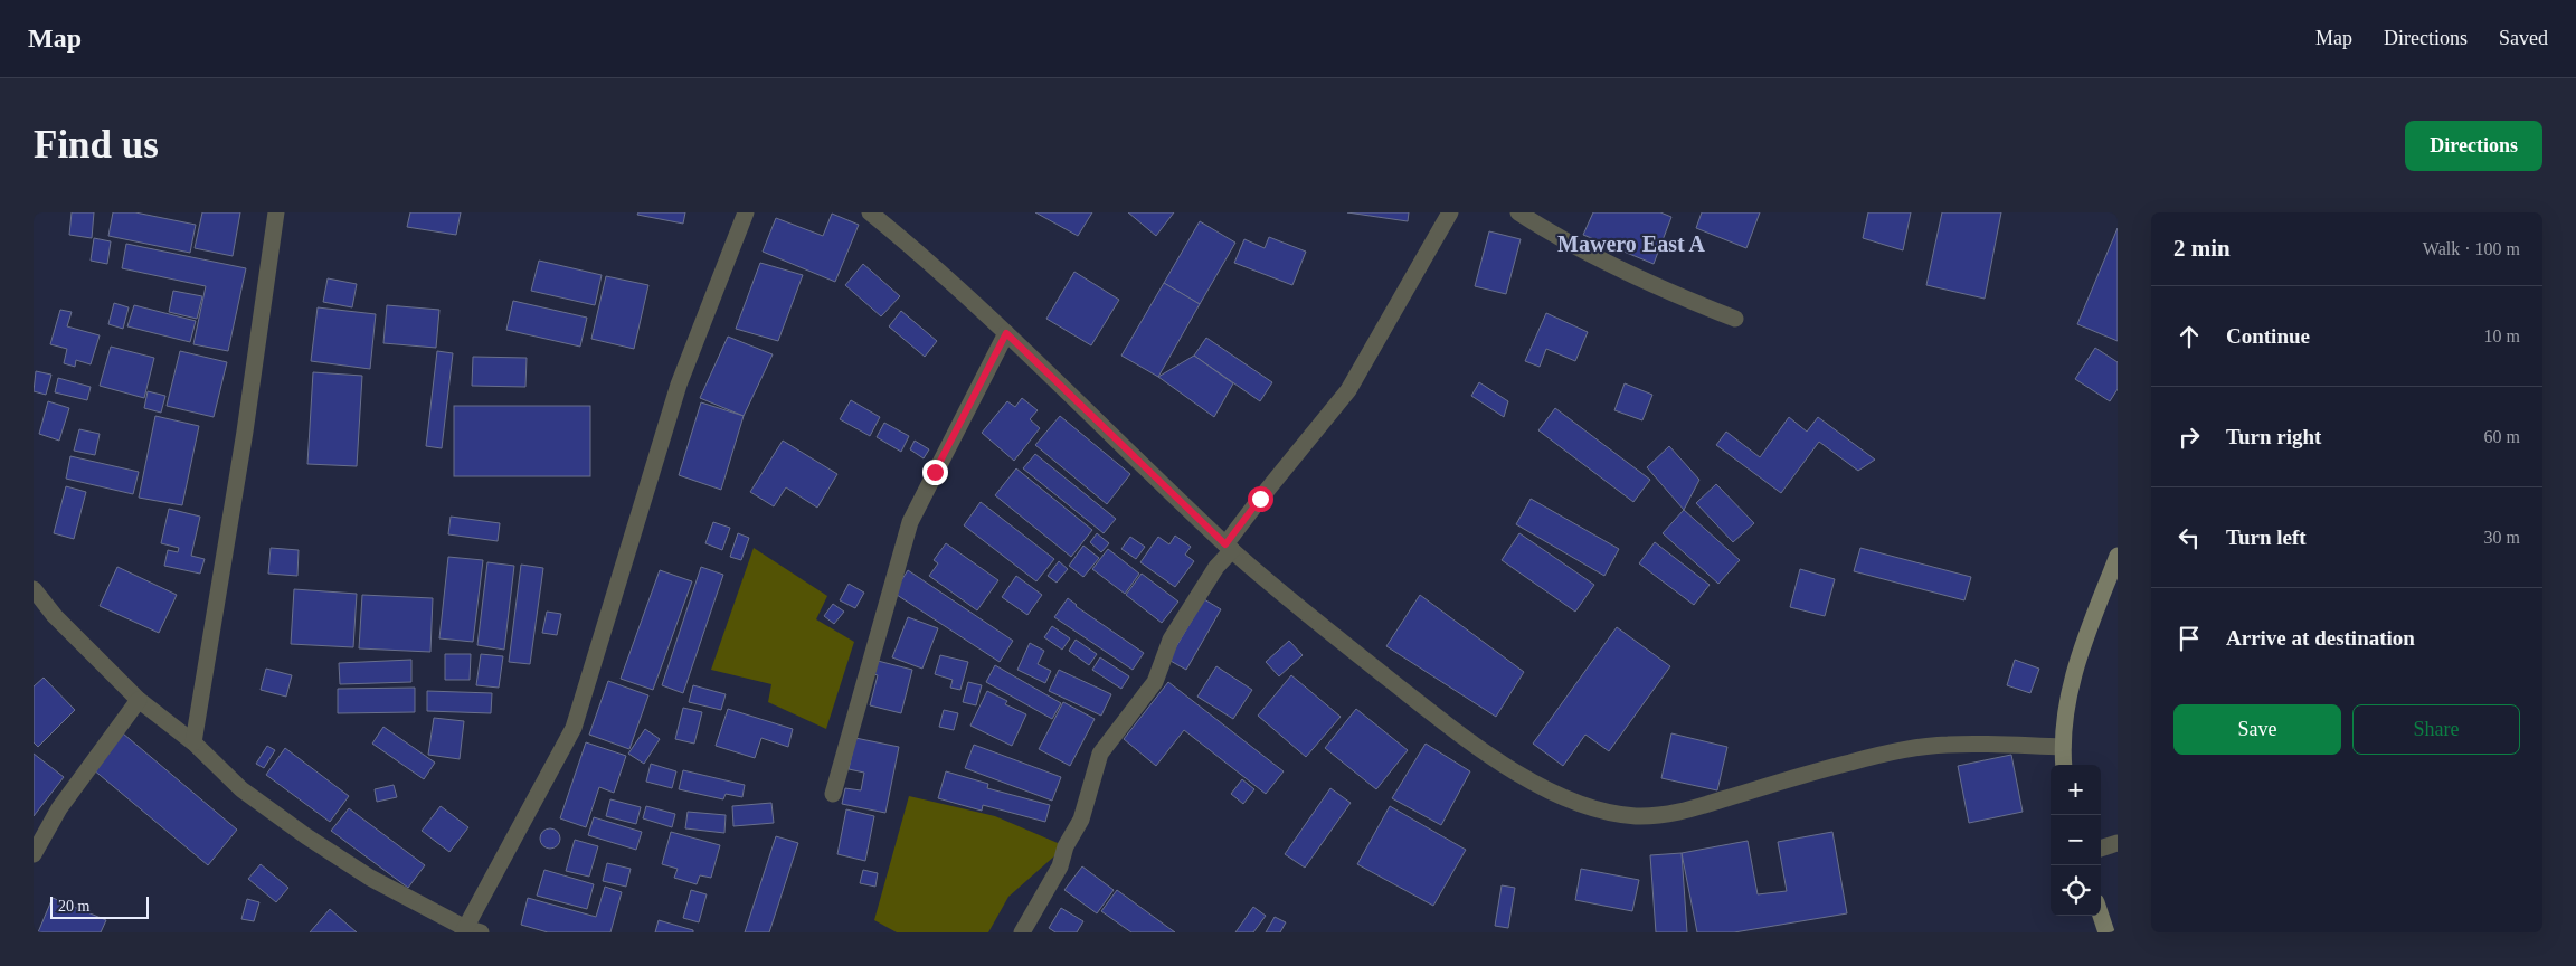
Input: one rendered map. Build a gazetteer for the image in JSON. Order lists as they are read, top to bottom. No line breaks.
{"districts":["Mawero East A"],"scale_bar":"20 m","page":{"header":"Map","nav":["Map","Directions","Saved"],"buttons":["Directions",["Save","Share"]],"title":"Find us","heading":["2 min","Walk · 100 m"],"list":[["Continue","10 m"],["Turn right","60 m"],["Turn left","30 m"],"Arrive at destination"],"map_buttons":["+","−"],"scale":"20 m"}}
